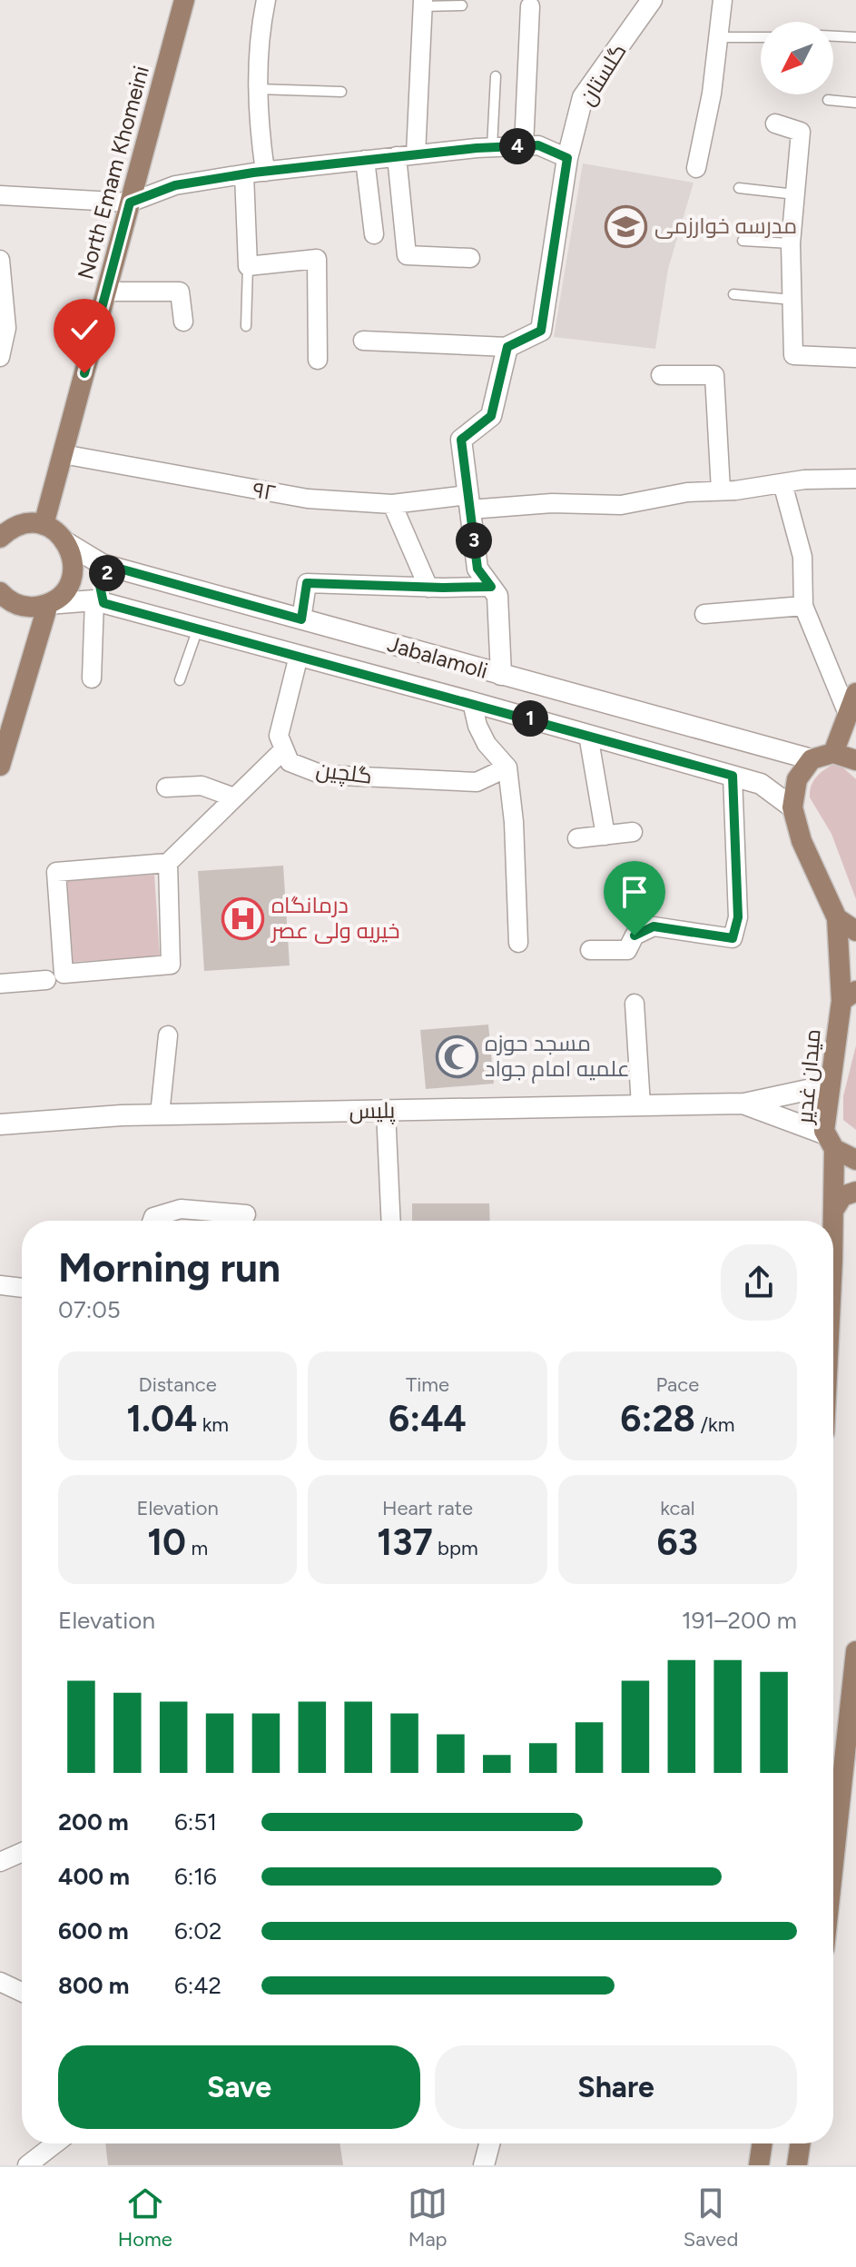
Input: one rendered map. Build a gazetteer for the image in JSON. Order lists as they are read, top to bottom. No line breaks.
{"streets":{"main road":["North Emam Khomeini","میدان غدیر"],"street":["گلستان","۹۲","Jabalamoli","گلچین","پلیس"]},"crossings":[["North Emam Khomeini","۹۲"]],"places":{"school or university":["مدرسه خوارزمی"],"hospital":["درمانگاه خیریه ولی عصر"],"mosque":["مسجد حوزه علمیه امام جواد"]},"north":"bottom left","page":{"pins":["4","3","2","1"],"heading":["Morning run","07:05"],"stats":[["Distance","1.04 km"],["Time","6:44"],["Pace","6:28 /km"],["Elevation","10 m"],["Heart rate","137 bpm"],["kcal","63"]],"chart":["Elevation","191–200 m"],"list":[{"name":"200 m","note":"6:51"},{"name":"400 m","note":"6:16"},{"name":"600 m","note":"6:02"},{"name":"800 m","note":"6:42"}],"buttons":["Save","Share"],"tabs":["Home","Map","Saved"]}}
